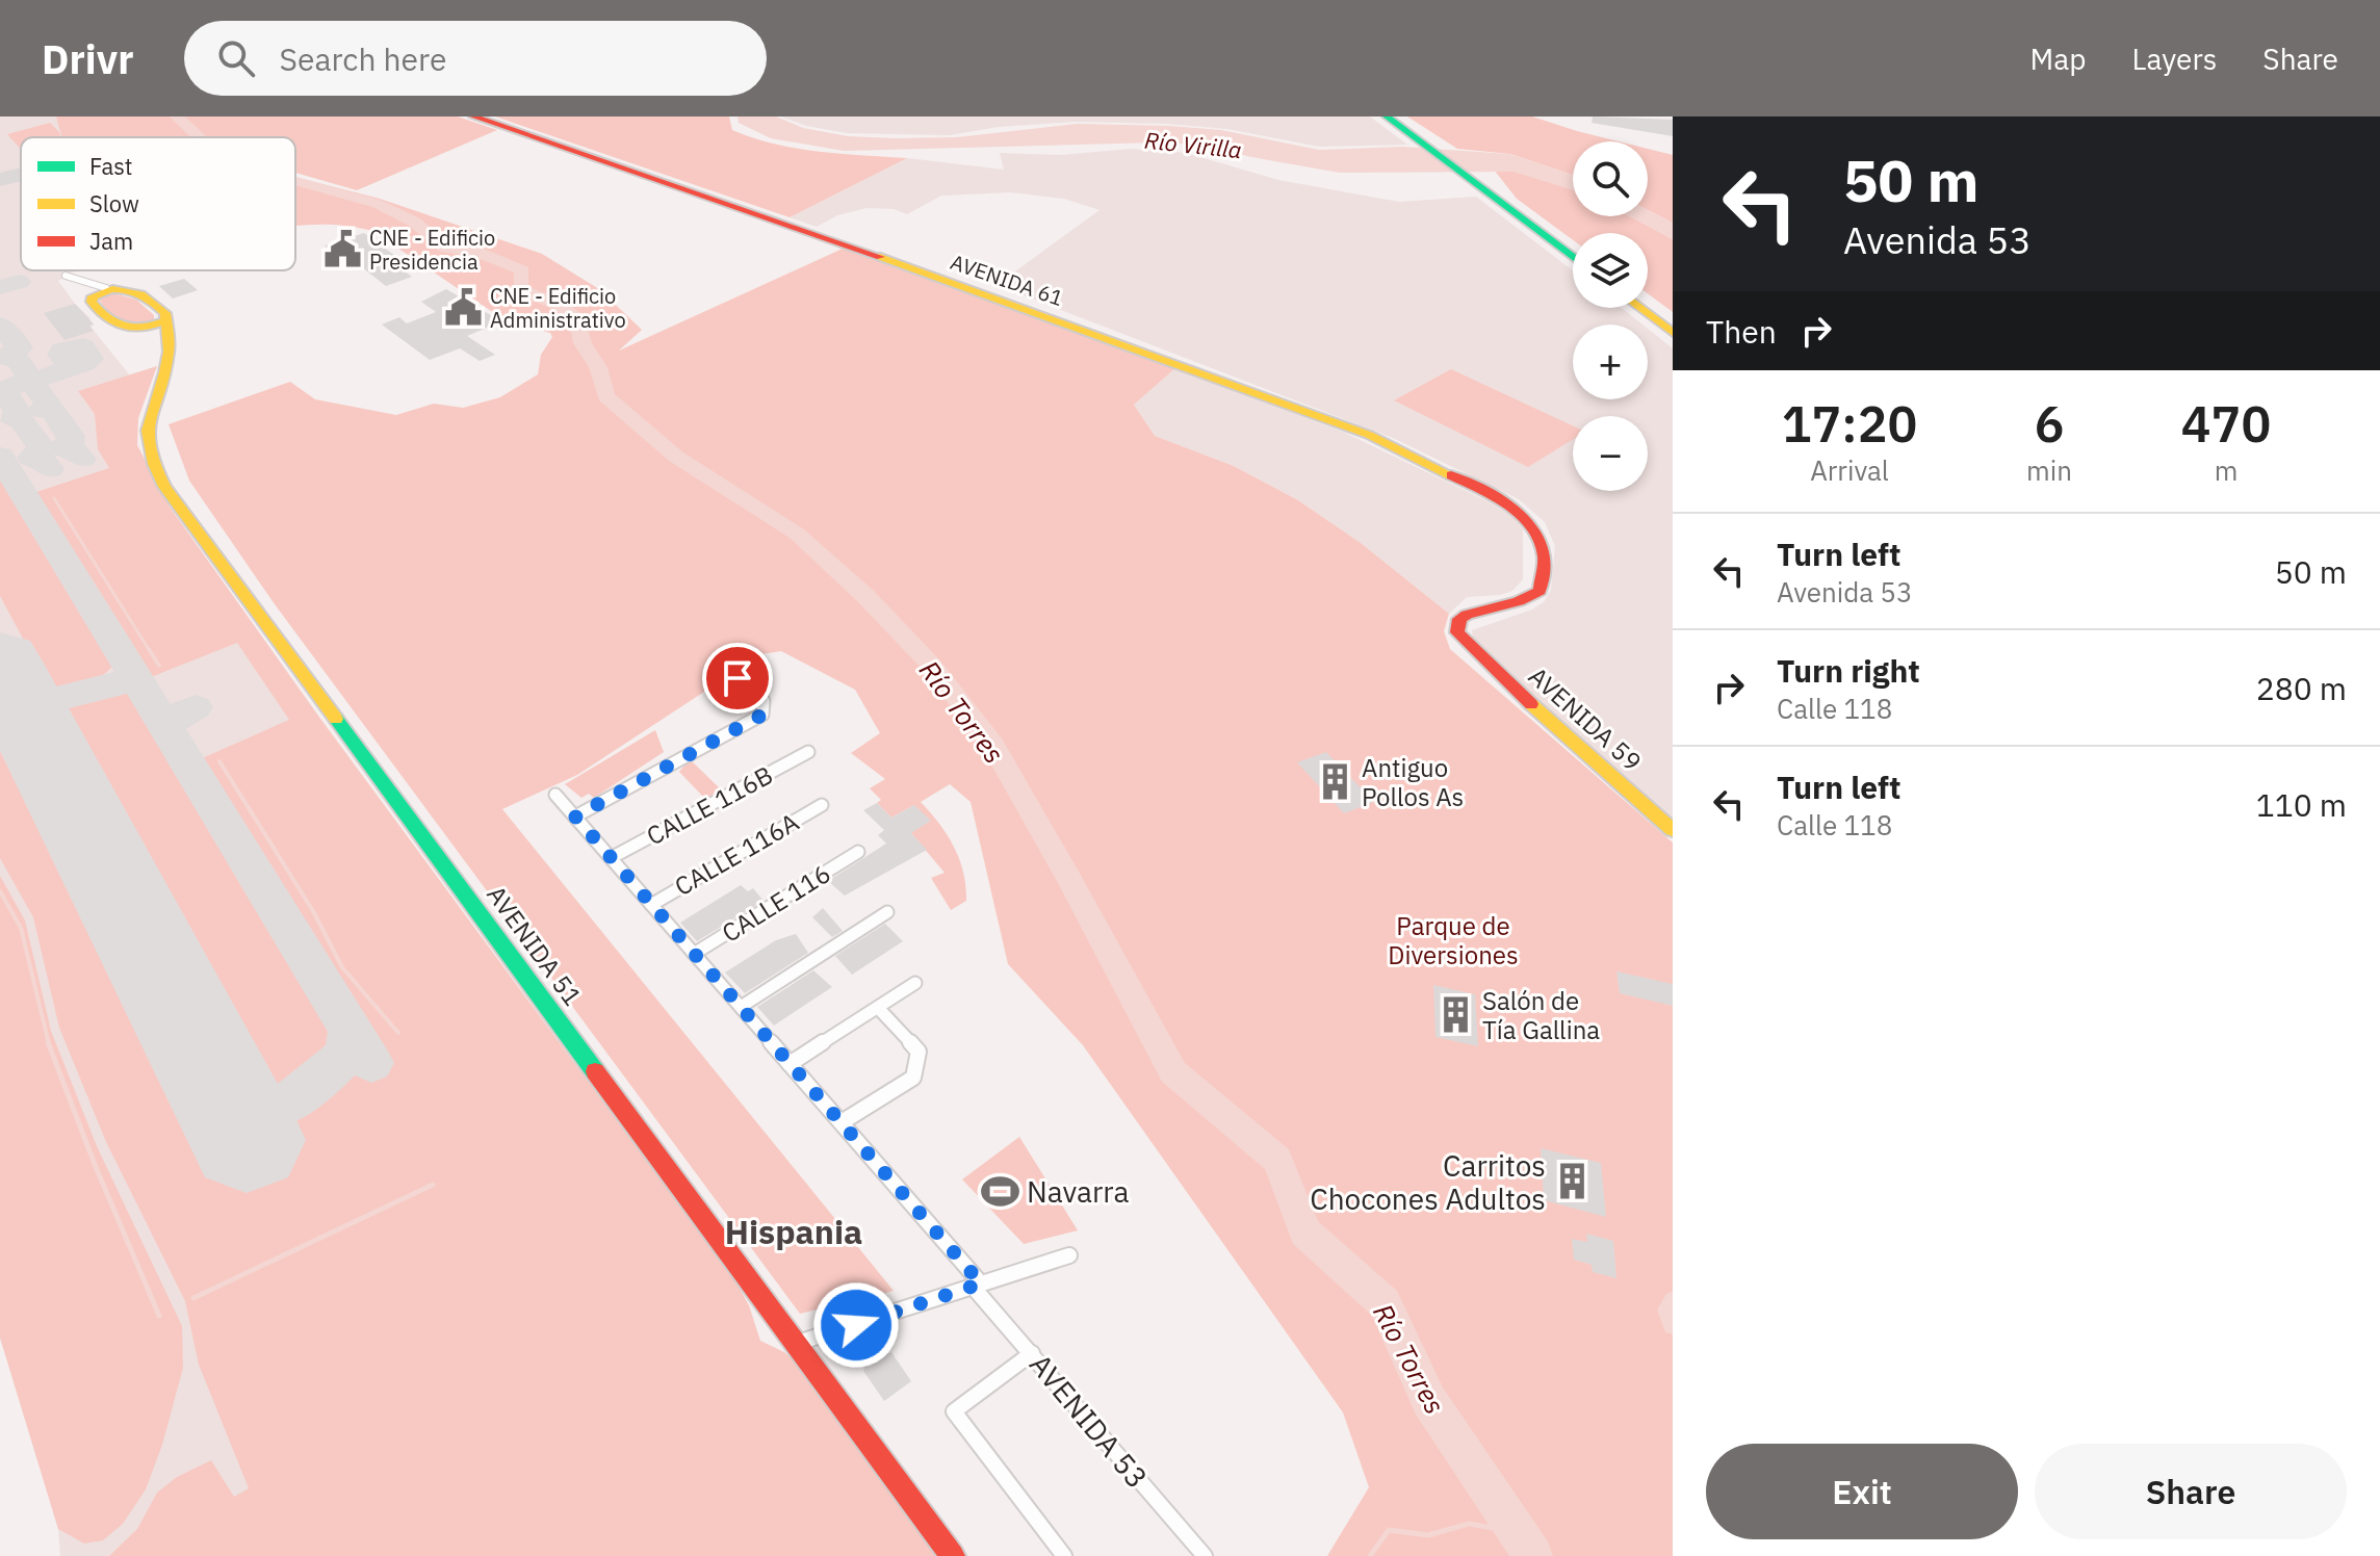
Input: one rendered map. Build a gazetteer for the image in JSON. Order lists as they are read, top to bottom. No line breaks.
{"streets":{"main road":["AVENIDA 61","AVENIDA 59","AVENIDA 51"],"street":["CALLE 116B","CALLE 116A","CALLE 116","AVENIDA 53"]},"crossings":[["AVENIDA 61","AVENIDA 59"],["CALLE 116B","AVENIDA 53"],["CALLE 116A","AVENIDA 53"],["CALLE 116","AVENIDA 53"]],"districts":["Hispania"],"water":["Río Virilla","Río Torres"],"parks":["Parque de Diversiones"],"places":{"public building":["CNE - Edificio Presidencia","CNE - Edificio Administrativo"],"building":["Antiguo Pollos As","Salón de Tía Gallina","Carritos Chocones Adultos"],"sports":["Navarra"]},"legend":["Fast","Slow","Jam"],"page":{"header":"Drivr","search":"Search here","nav":["Map","Layers","Share"],"turn":["50 m","Avenida 53"],"map_buttons":["+","−"],"then":"Then","eta":["17:20","Arrival","6","min","470","m"],"list":[{"name":"Turn left","note":"Avenida 53","value":"50 m"},{"name":"Turn right","note":"Calle 118","value":"280 m"},{"name":"Turn left","note":"Calle 118","value":"110 m"}],"buttons":["Exit","Share"]}}
